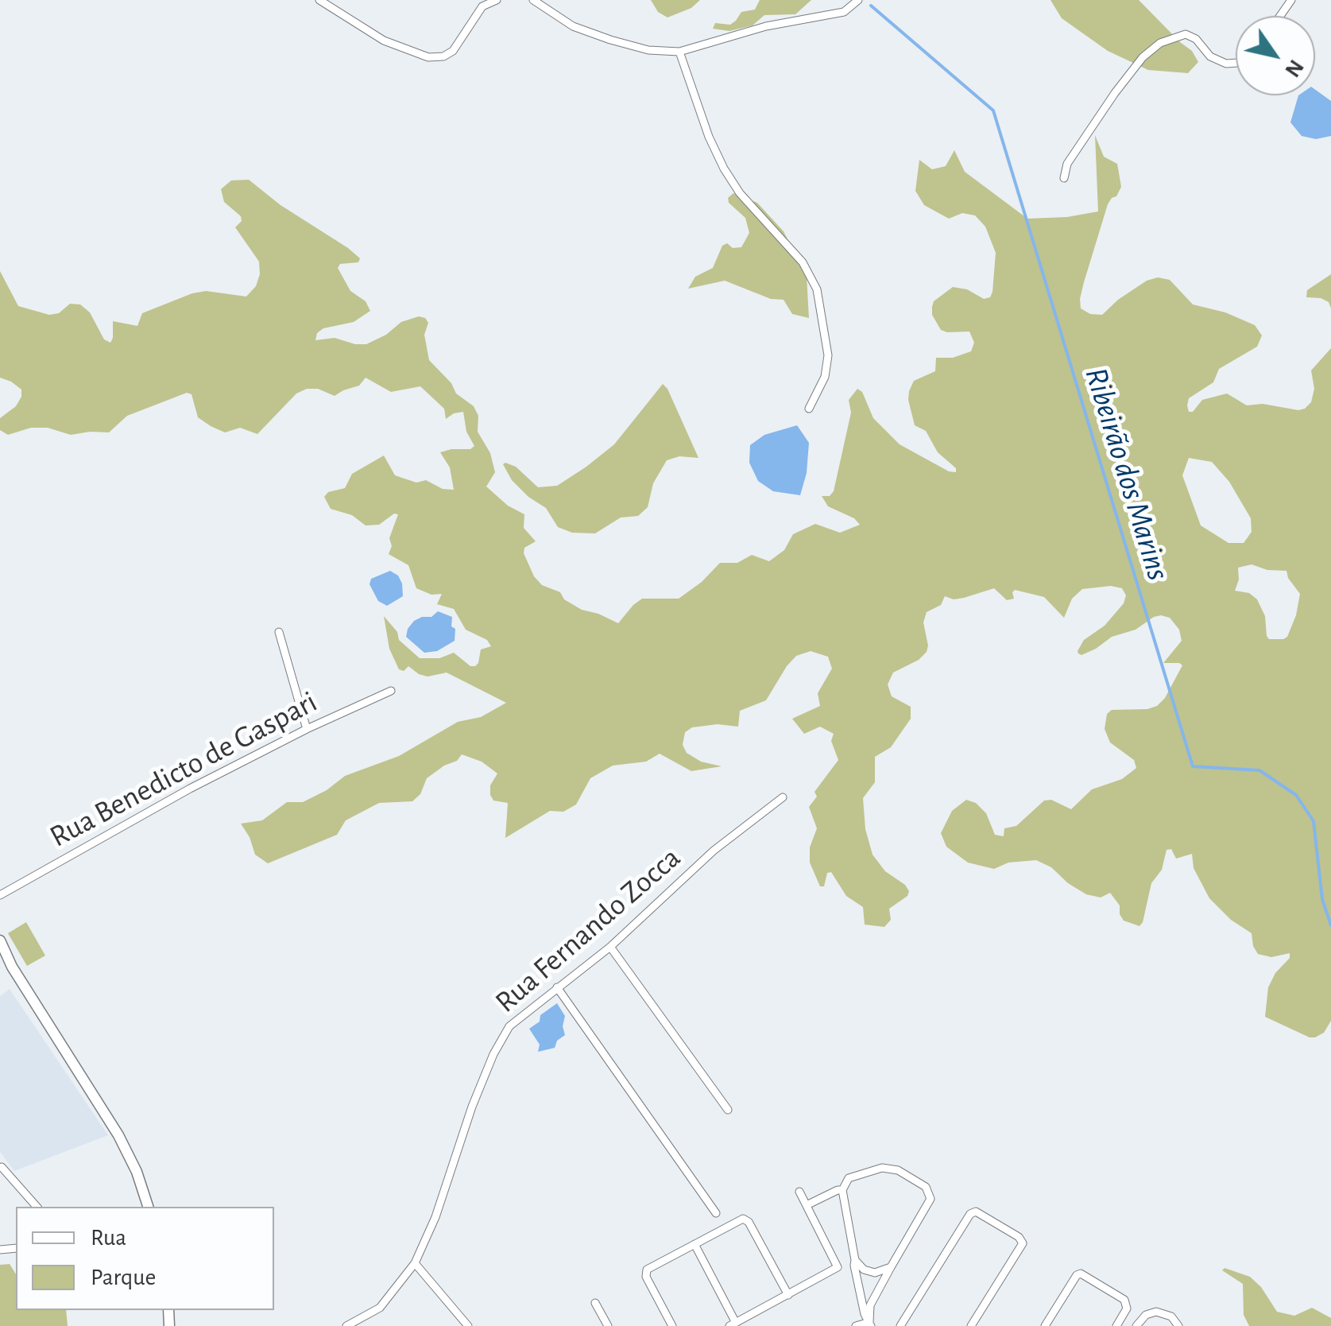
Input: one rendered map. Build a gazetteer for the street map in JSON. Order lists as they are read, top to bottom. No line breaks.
{"streets":{"street":["Rua Benedicto de Gaspari","Rua Fernando Zocca"]},"water":["Ribeirão dos Marins"],"legend":["Rua","Parque"],"north":"bottom right"}
